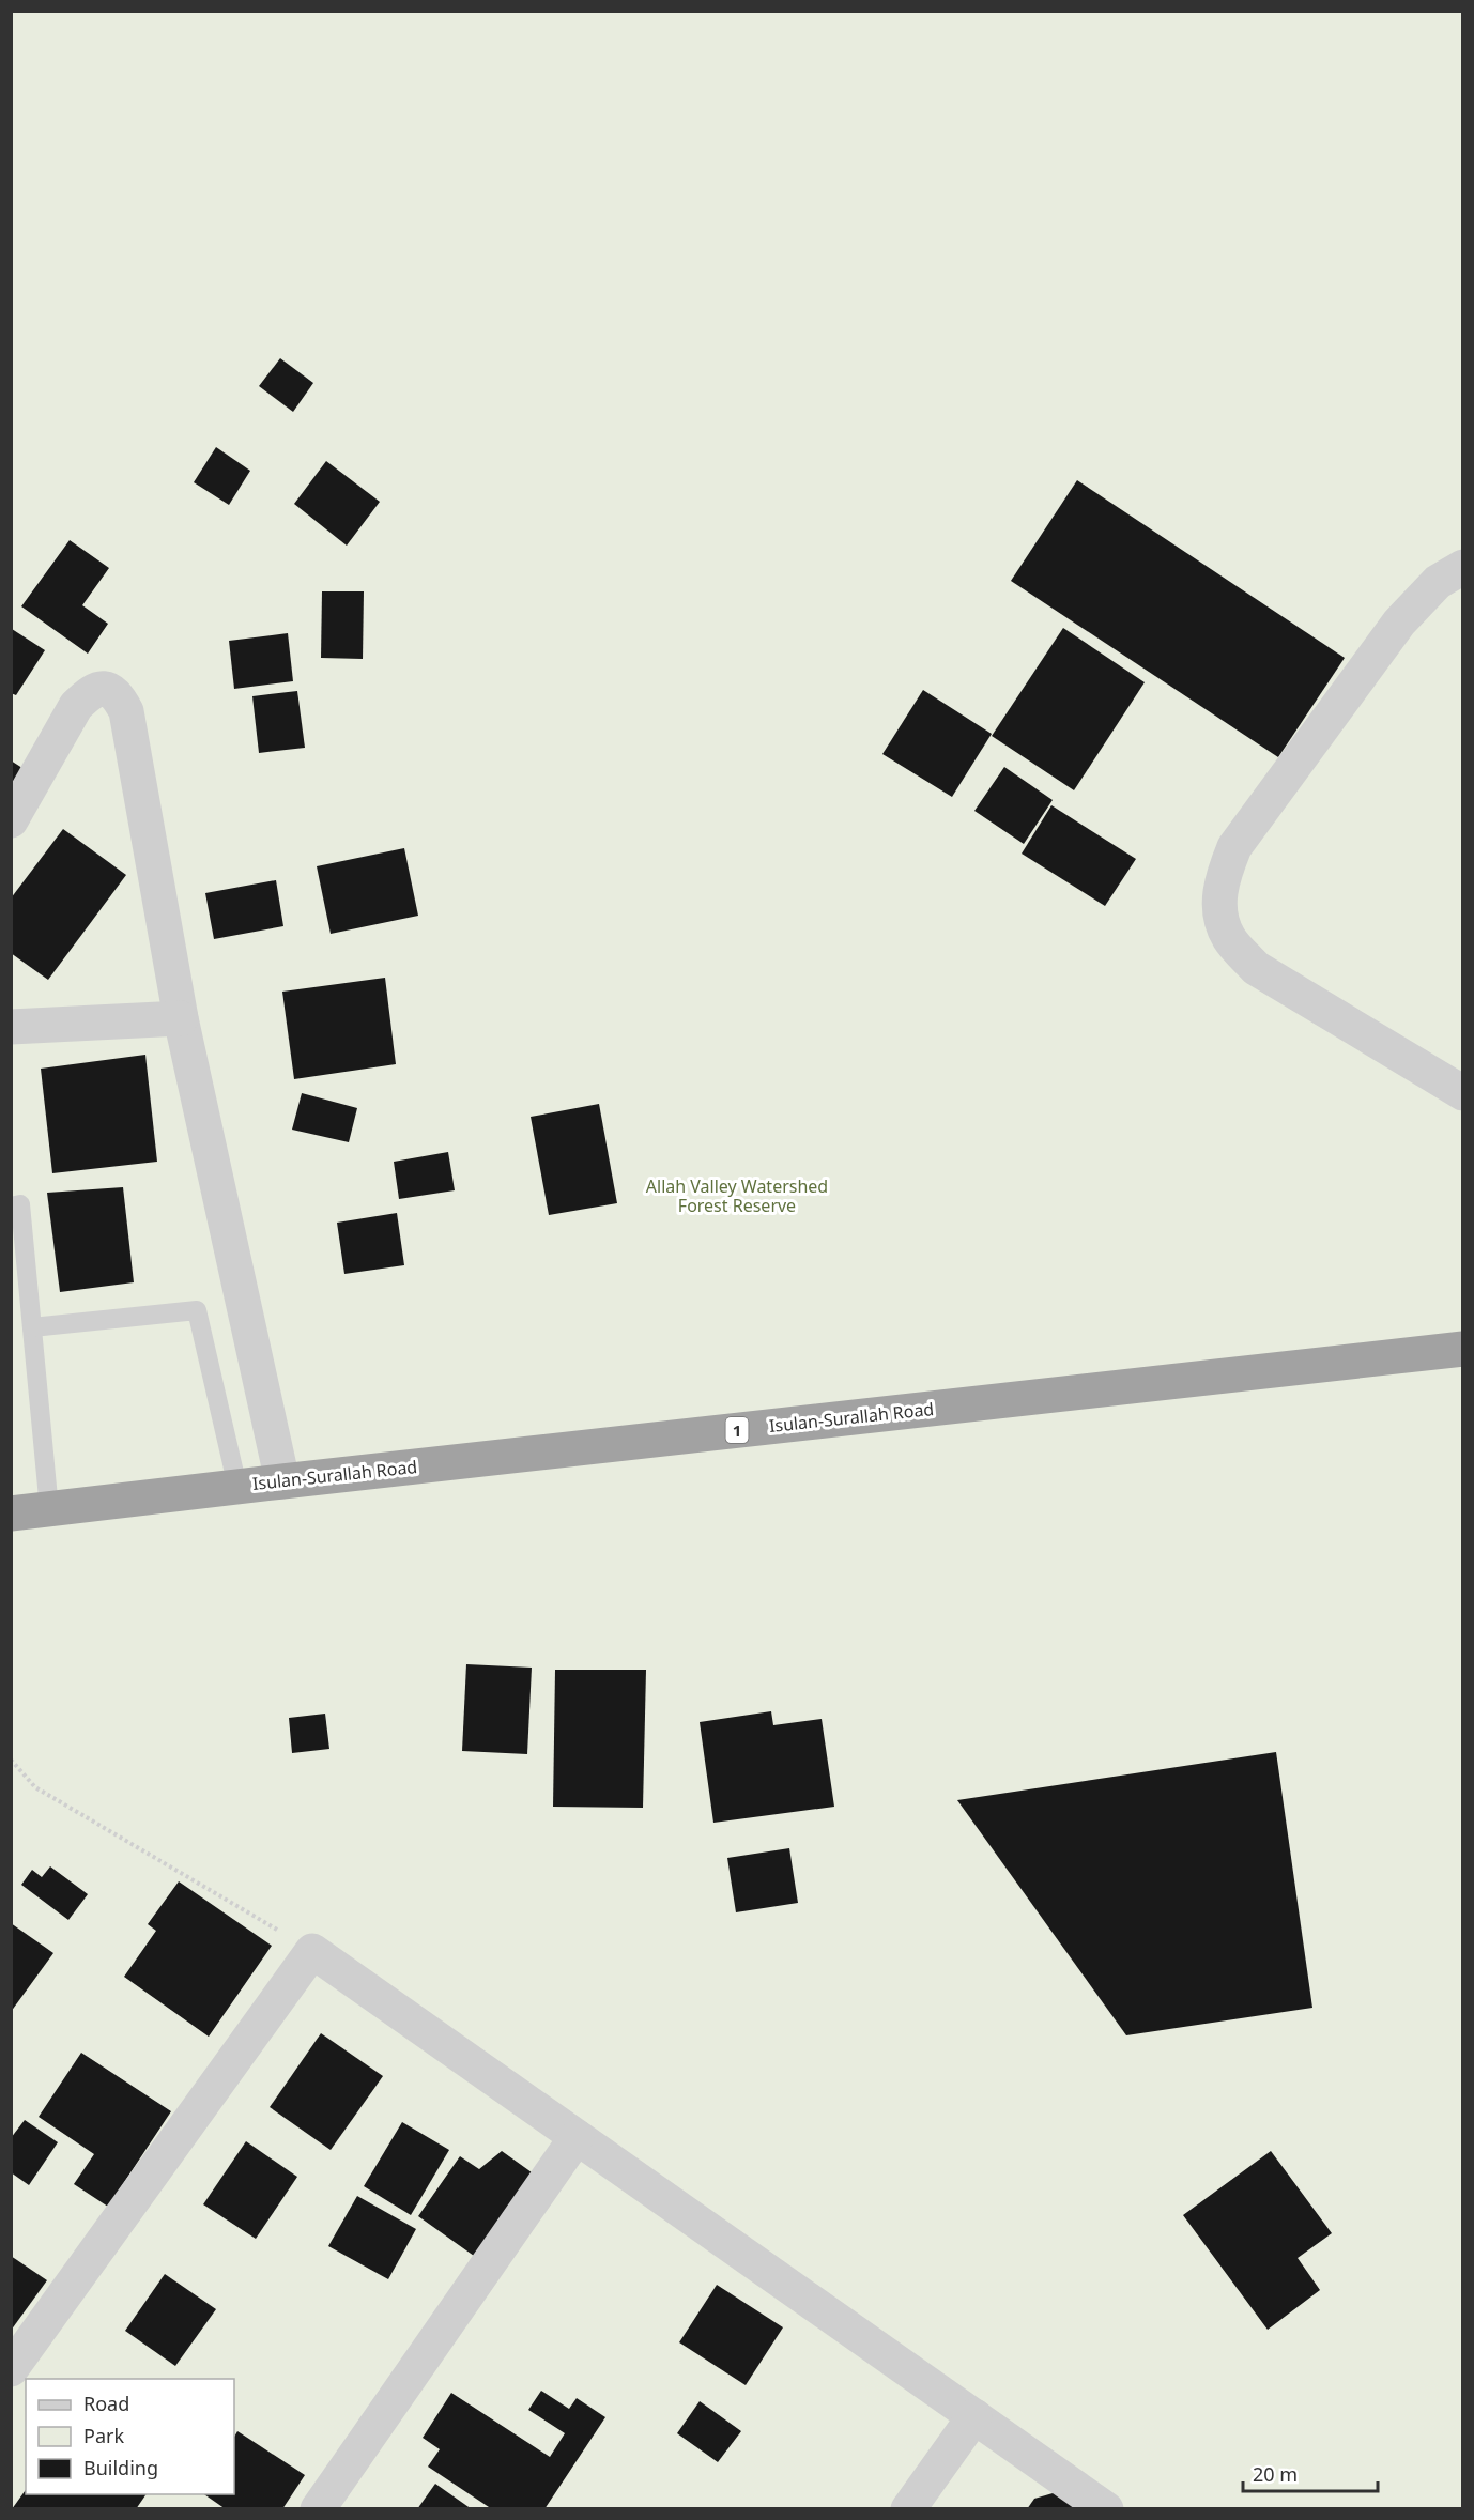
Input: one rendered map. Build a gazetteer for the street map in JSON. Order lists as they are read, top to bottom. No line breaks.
{"streets":{"highway":["Isulan-Surallah Road","1"]},"parks":["Allah Valley Watershed Forest Reserve"],"legend":["Road","Park","Building"],"scale_bar":"20 m"}
